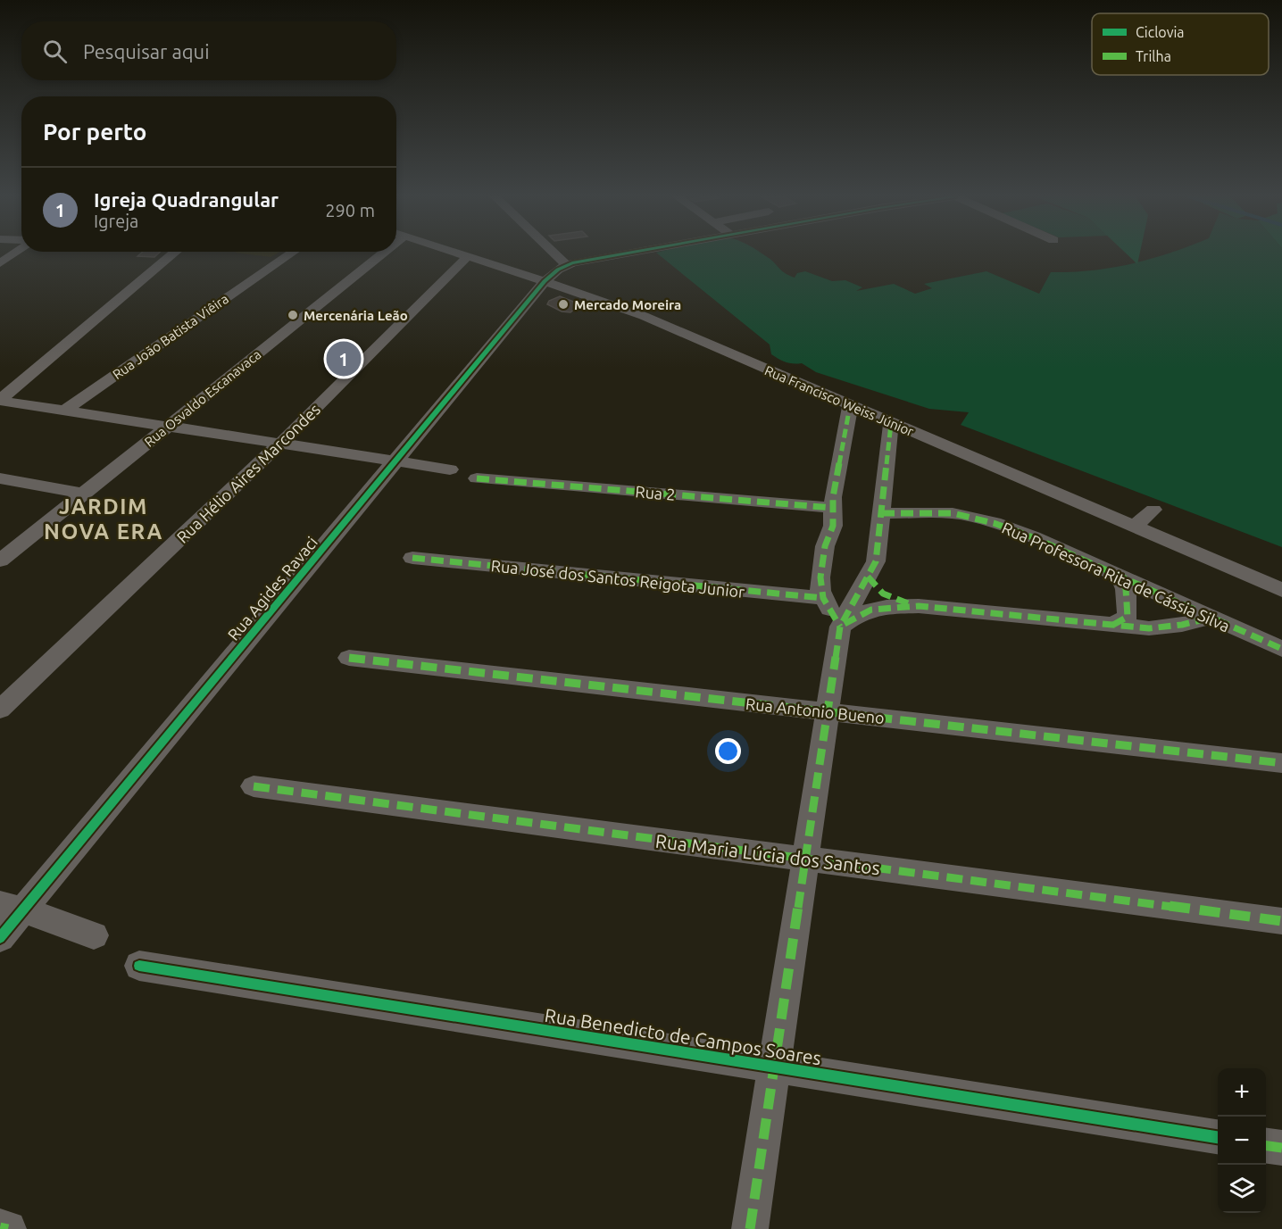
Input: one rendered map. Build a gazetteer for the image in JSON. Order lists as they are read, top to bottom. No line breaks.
{"streets":{"street":["Rua João Batista Viêira","Rua Osvaldo Escanavaca","Rua Francisco Weiss Júnior","Rua Hélio Aires Marcondes","Rua 2","Rua Professora Rita de Cássia Silva","Rua José dos Santos Reigota Junior","Rua Agides Ravaci","Rua Antonio Bueno","Rua Maria Lúcia dos Santos","Rua Benedicto de Campos Soares"]},"crossings":[["Rua Francisco Weiss Júnior","Rua Hélio Aires Marcondes"],["Rua Francisco Weiss Júnior","Rua Agides Ravaci"]],"districts":["JARDIM NOVA ERA"],"places":["Mercado Moreira","Mercenária Leão"],"legend":["Ciclovia","Trilha"],"page":{"search":"Pesquisar aqui","heading":"Por perto","list":[{"mark":"1","name":"Igreja Quadrangular","note":"Igreja","value":"290 m"}],"pins":"1","map_buttons":["+","−"]}}
